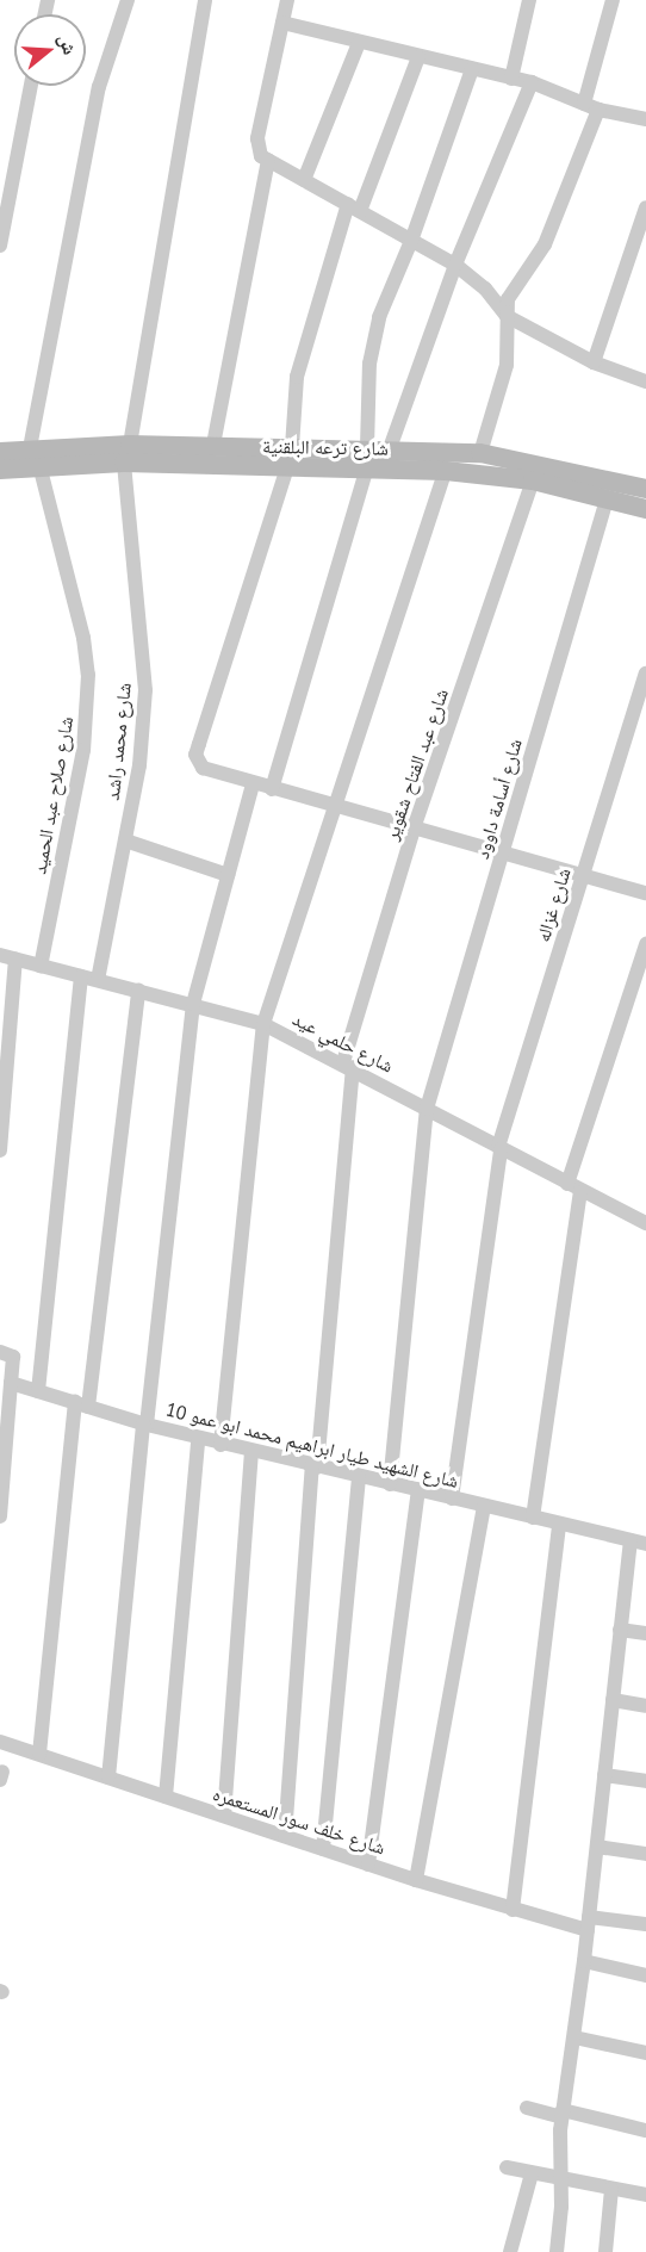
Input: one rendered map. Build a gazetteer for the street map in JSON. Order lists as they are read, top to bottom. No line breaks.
{"streets":{"street":["شارع ترعه البلقنية","شارع محمد راشد","شارع عبد الفتاح شقوير","شارع صلاح عبد الحميد","شارع أسامة داوود","شارع غزاله","شارع حلمي عيد","شارع الشهيد طيار ابراهيم محمد ابو عمو 10","شارع خلف سور المستعمره"]},"crossings":[["شارع ترعه البلقنية","شارع محمد راشد"],["شارع ترعه البلقنية","شارع عبد الفتاح شقوير"],["شارع ترعه البلقنية","شارع صلاح عبد الحميد"],["شارع ترعه البلقنية","شارع أسامة داوود"],["شارع محمد راشد","شارع حلمي عيد"],["شارع عبد الفتاح شقوير","شارع حلمي عيد"],["شارع عبد الفتاح شقوير","شارع الشهيد طيار ابراهيم محمد ابو عمو 10"],["شارع عبد الفتاح شقوير","شارع خلف سور المستعمره"],["شارع صلاح عبد الحميد","شارع حلمي عيد"],["شارع أسامة داوود","شارع حلمي عيد"],["شارع أسامة داوود","شارع الشهيد طيار ابراهيم محمد ابو عمو 10"],["شارع غزاله","شارع حلمي عيد"],["شارع غزاله","شارع الشهيد طيار ابراهيم محمد ابو عمو 10"]],"north":"right"}
